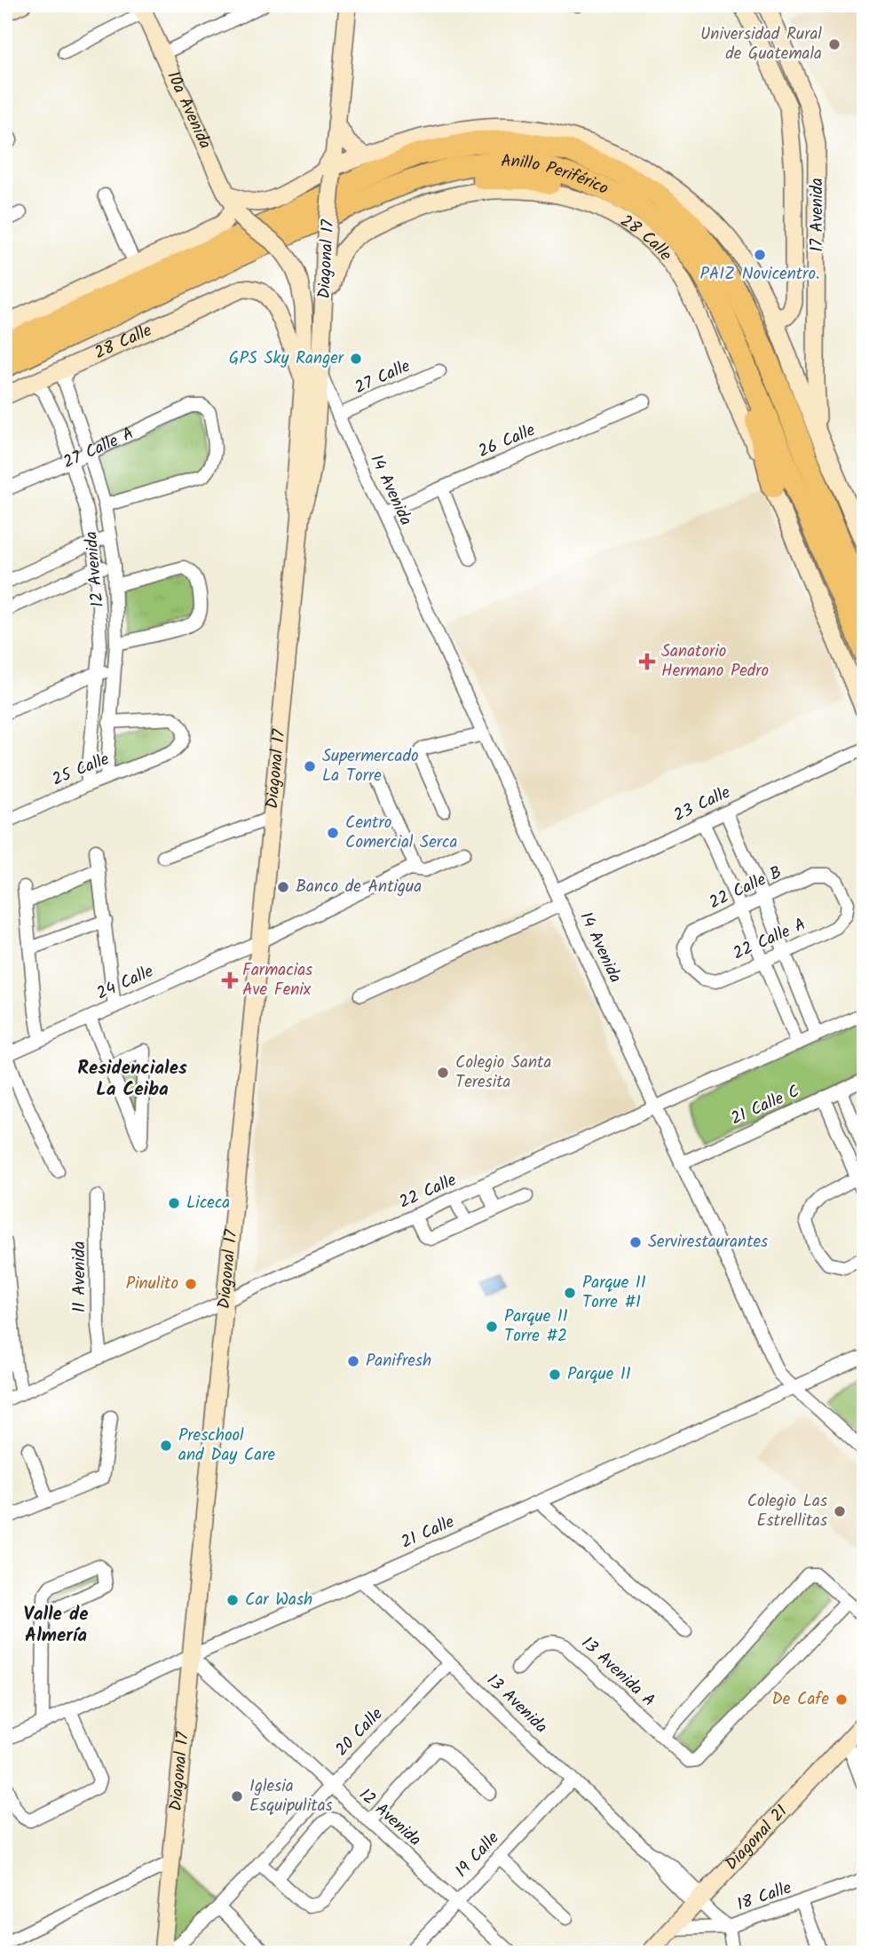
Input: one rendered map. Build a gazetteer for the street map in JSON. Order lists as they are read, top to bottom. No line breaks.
{"streets":{"highway":["Anillo Periférico"],"street":["10a Avenida","17 Avenida","28 Calle","Diagonal 17","27 Calle","26 Calle","27 Calle A","14 Avenida","12 Avenida","25 Calle","23 Calle","22 Calle B","22 Calle A","24 Calle","21 Calle C","22 Calle","11 Avenida","21 Calle","13 Avenida A","13 Avenida","20 Calle","Diagonal 21","19 Calle","18 Calle"]},"crossings":[["10a Avenida","Diagonal 17"],["28 Calle","Diagonal 17"],["28 Calle","12 Avenida"],["Diagonal 17","14 Avenida"],["Diagonal 17","12 Avenida"],["Diagonal 17","24 Calle"],["Diagonal 17","22 Calle"],["Diagonal 17","21 Calle"],["27 Calle","14 Avenida"],["26 Calle","14 Avenida"],["27 Calle A","12 Avenida"],["14 Avenida","23 Calle"],["14 Avenida","21 Calle C"],["14 Avenida","22 Calle"],["14 Avenida","21 Calle"],["12 Avenida","25 Calle"],["12 Avenida","21 Calle"],["12 Avenida","20 Calle"],["12 Avenida","19 Calle"],["22 Calle B","22 Calle A"],["22 Calle","11 Avenida"],["21 Calle","13 Avenida"],["13 Avenida","20 Calle"],["13 Avenida","Diagonal 21"],["13 Avenida","19 Calle"],["13 Avenida","18 Calle"],["Diagonal 21","18 Calle"]],"districts":["Residenciales La Ceiba","Valle de Almería"],"places":{"other":["Universidad Rural de Guatemala","PAIZ Novicentro.","GPS Sky Ranger","Supermercado La Torre","Centro Comercial Serca","Banco de Antigua","Colegio Santa Teresita","Liceca","Servirestaurantes","Pinulito","Parque 11 Torre #1","Parque 11 Torre #2","Panifresh","Parque 11","Preschool and Day Care","Colegio Las Estrellitas","Car Wash","De Cafe","Iglesia Esquipulitas"],"health":["Sanatorio Hermano Pedro","Farmacias Ave Fenix"]}}
